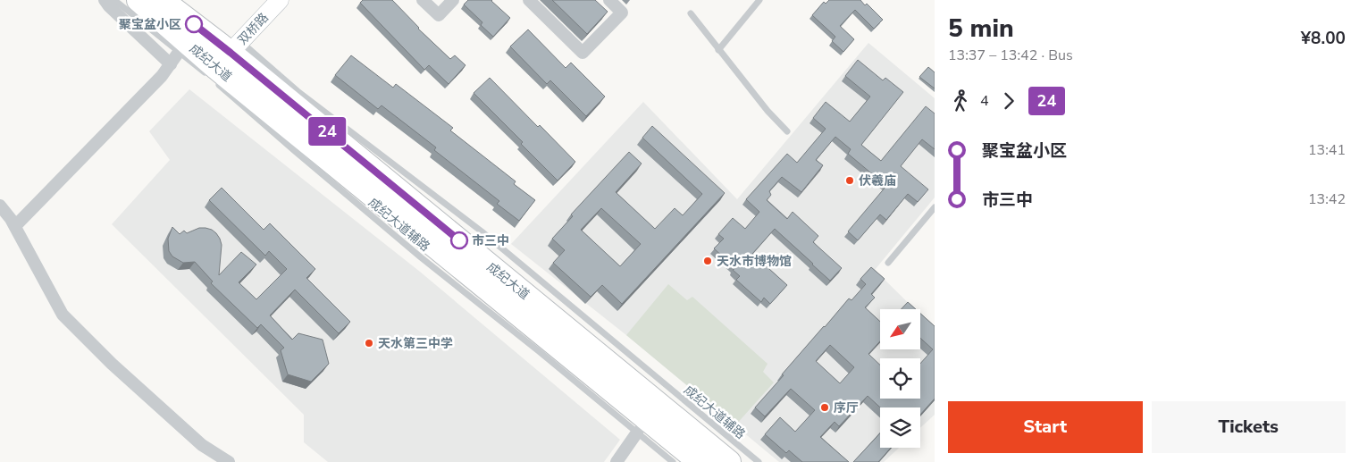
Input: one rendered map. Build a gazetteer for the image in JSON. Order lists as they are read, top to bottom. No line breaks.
{"streets":{"highway":["成纪大道"],"main road":["双桥路"],"lane":["成纪大道辅路"]},"crossings":[["双桥路","成纪大道"],["双桥路","成纪大道辅路"],["成纪大道","成纪大道辅路"]],"places":["聚宝盆小区","伏羲庙","市三中","天水市博物馆","天水第三中学","序厅"],"lines":["bus line 24"],"north":"bottom left","page":{"on_map":"24","heading":["5 min","13:37 – 13:42 · Bus","¥8.00"],"legs":["4","24"],"list":[{"name":"聚宝盆小区","value":"13:41"},{"name":"市三中","value":"13:42"}],"buttons":["Start","Tickets"]}}
